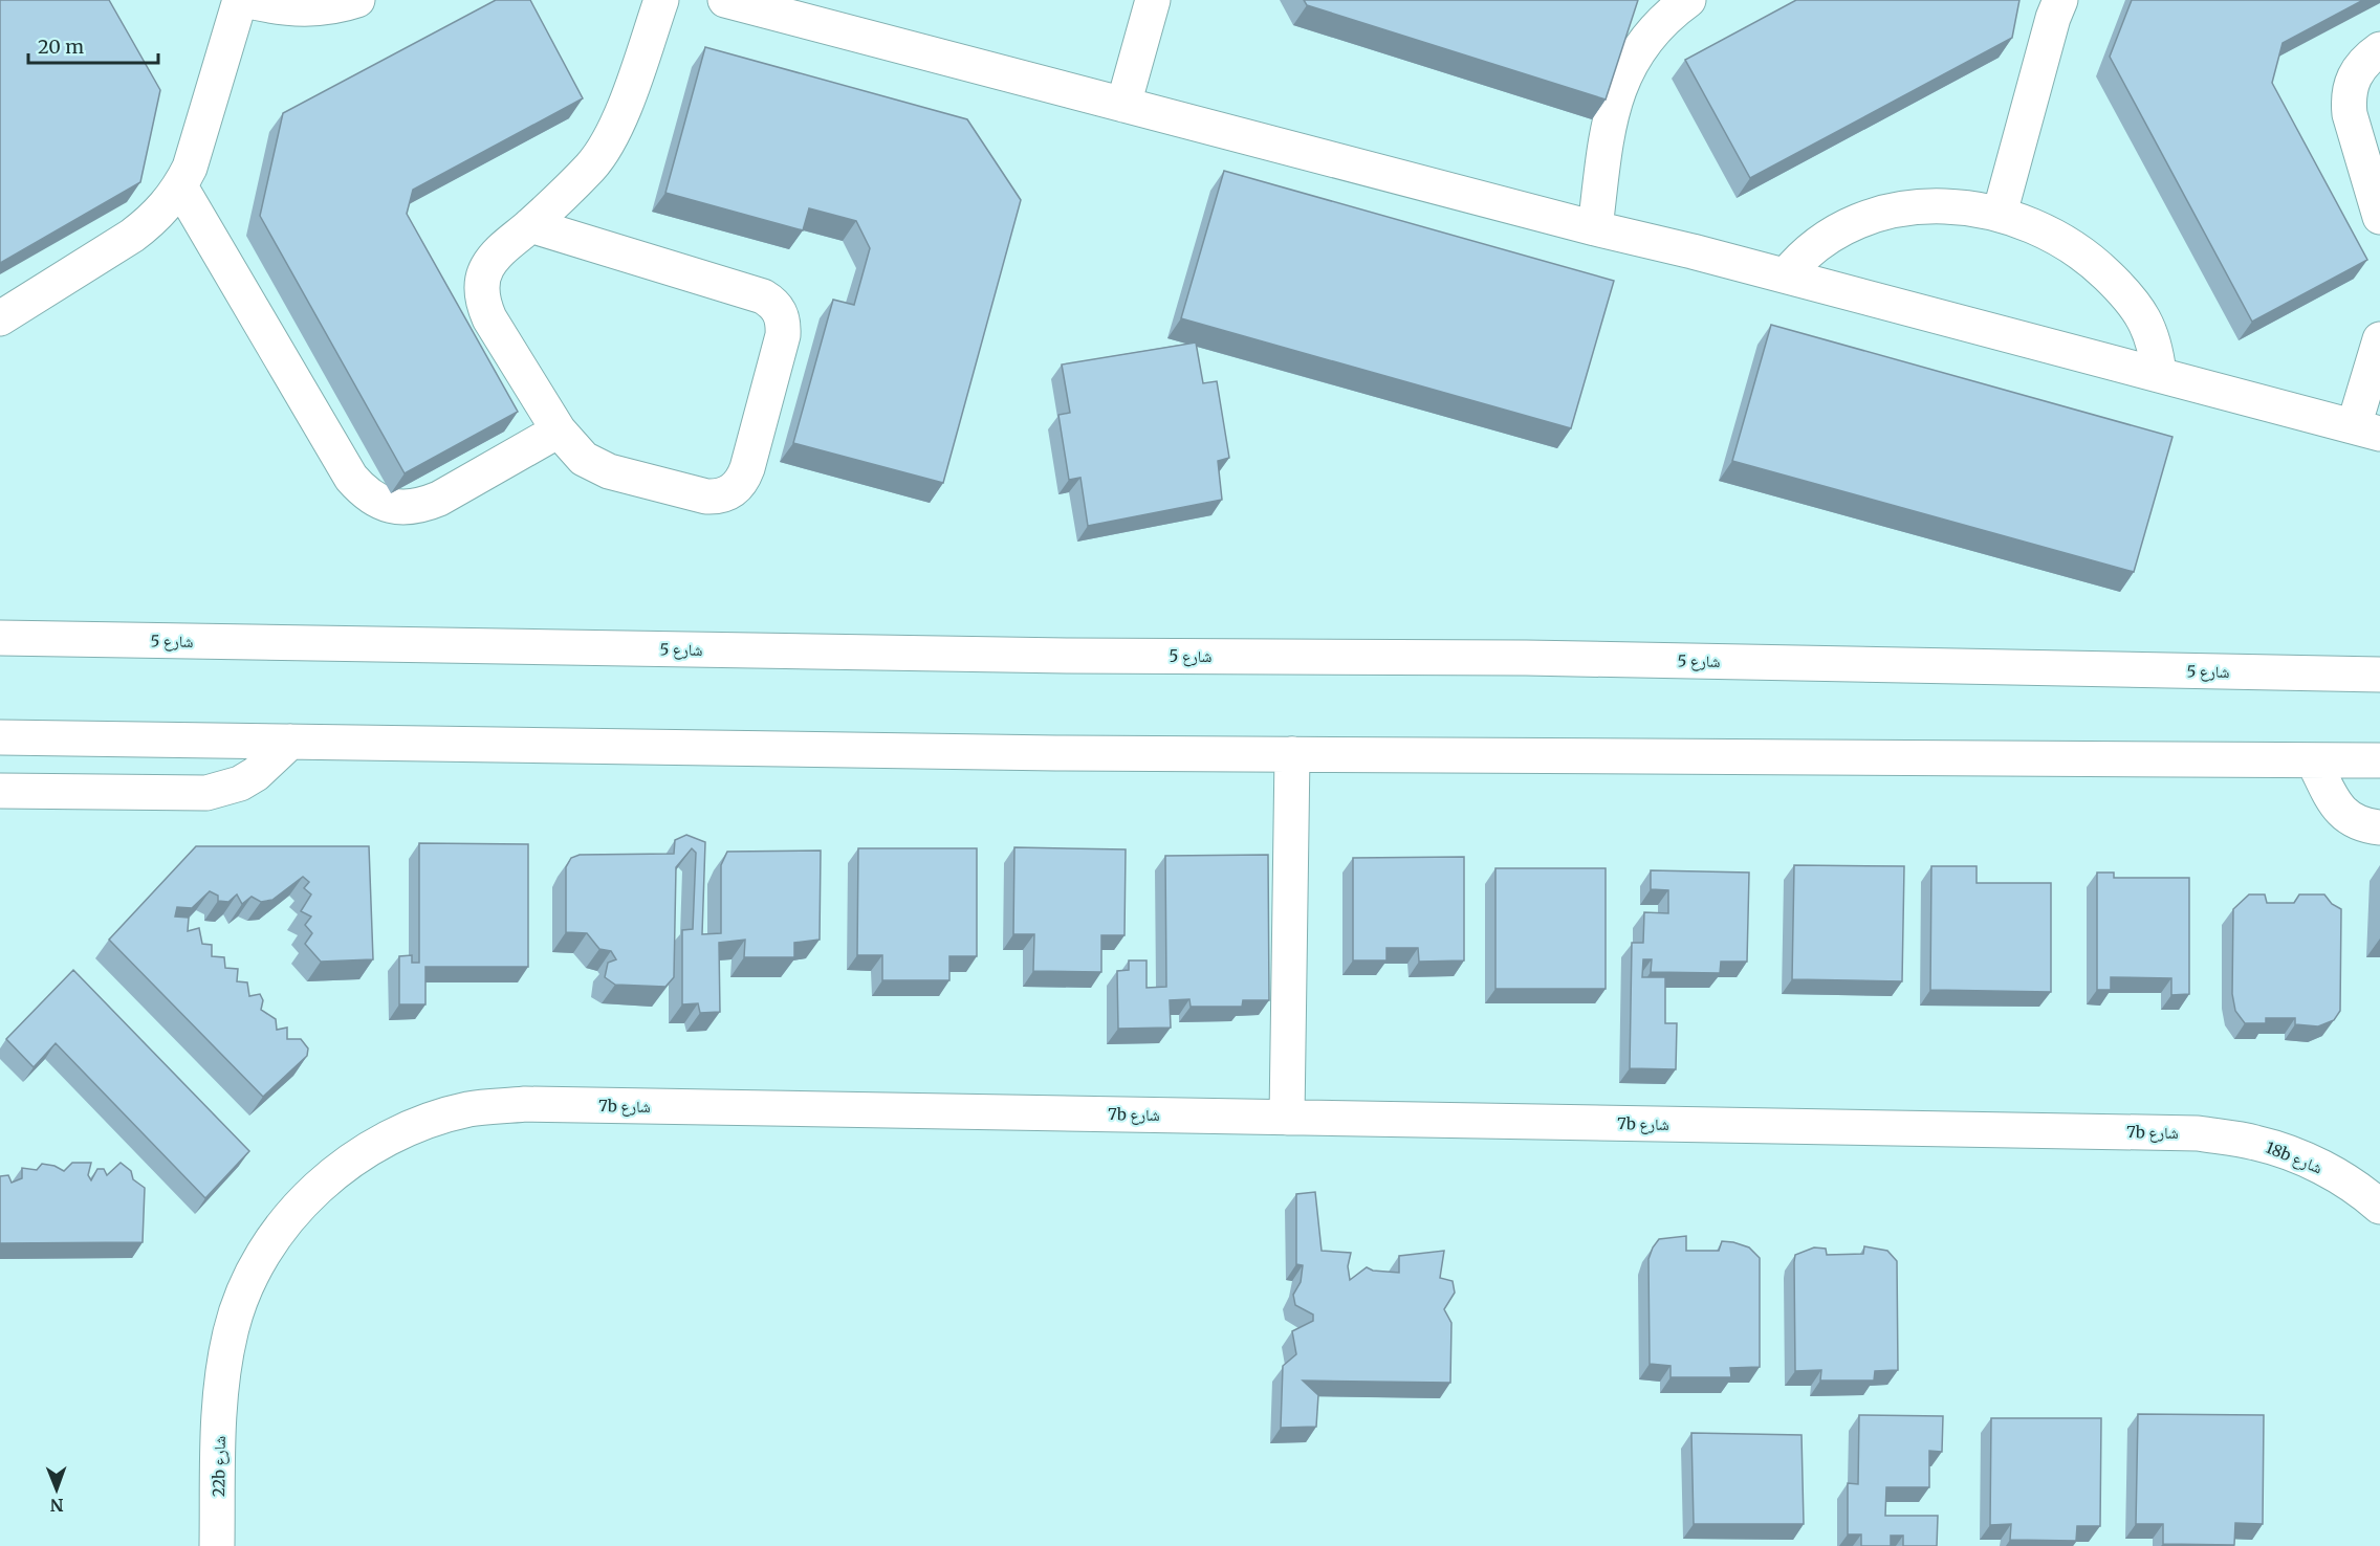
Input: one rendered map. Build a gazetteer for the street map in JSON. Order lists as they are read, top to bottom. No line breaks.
{"streets":{"street":["شارع 5","7b شارع","18b شارع","22b شارع"]},"crossings":[["7b شارع","18b شارع"],["7b شارع","22b شارع"]],"scale_bar":"20 m","north":"bottom"}
